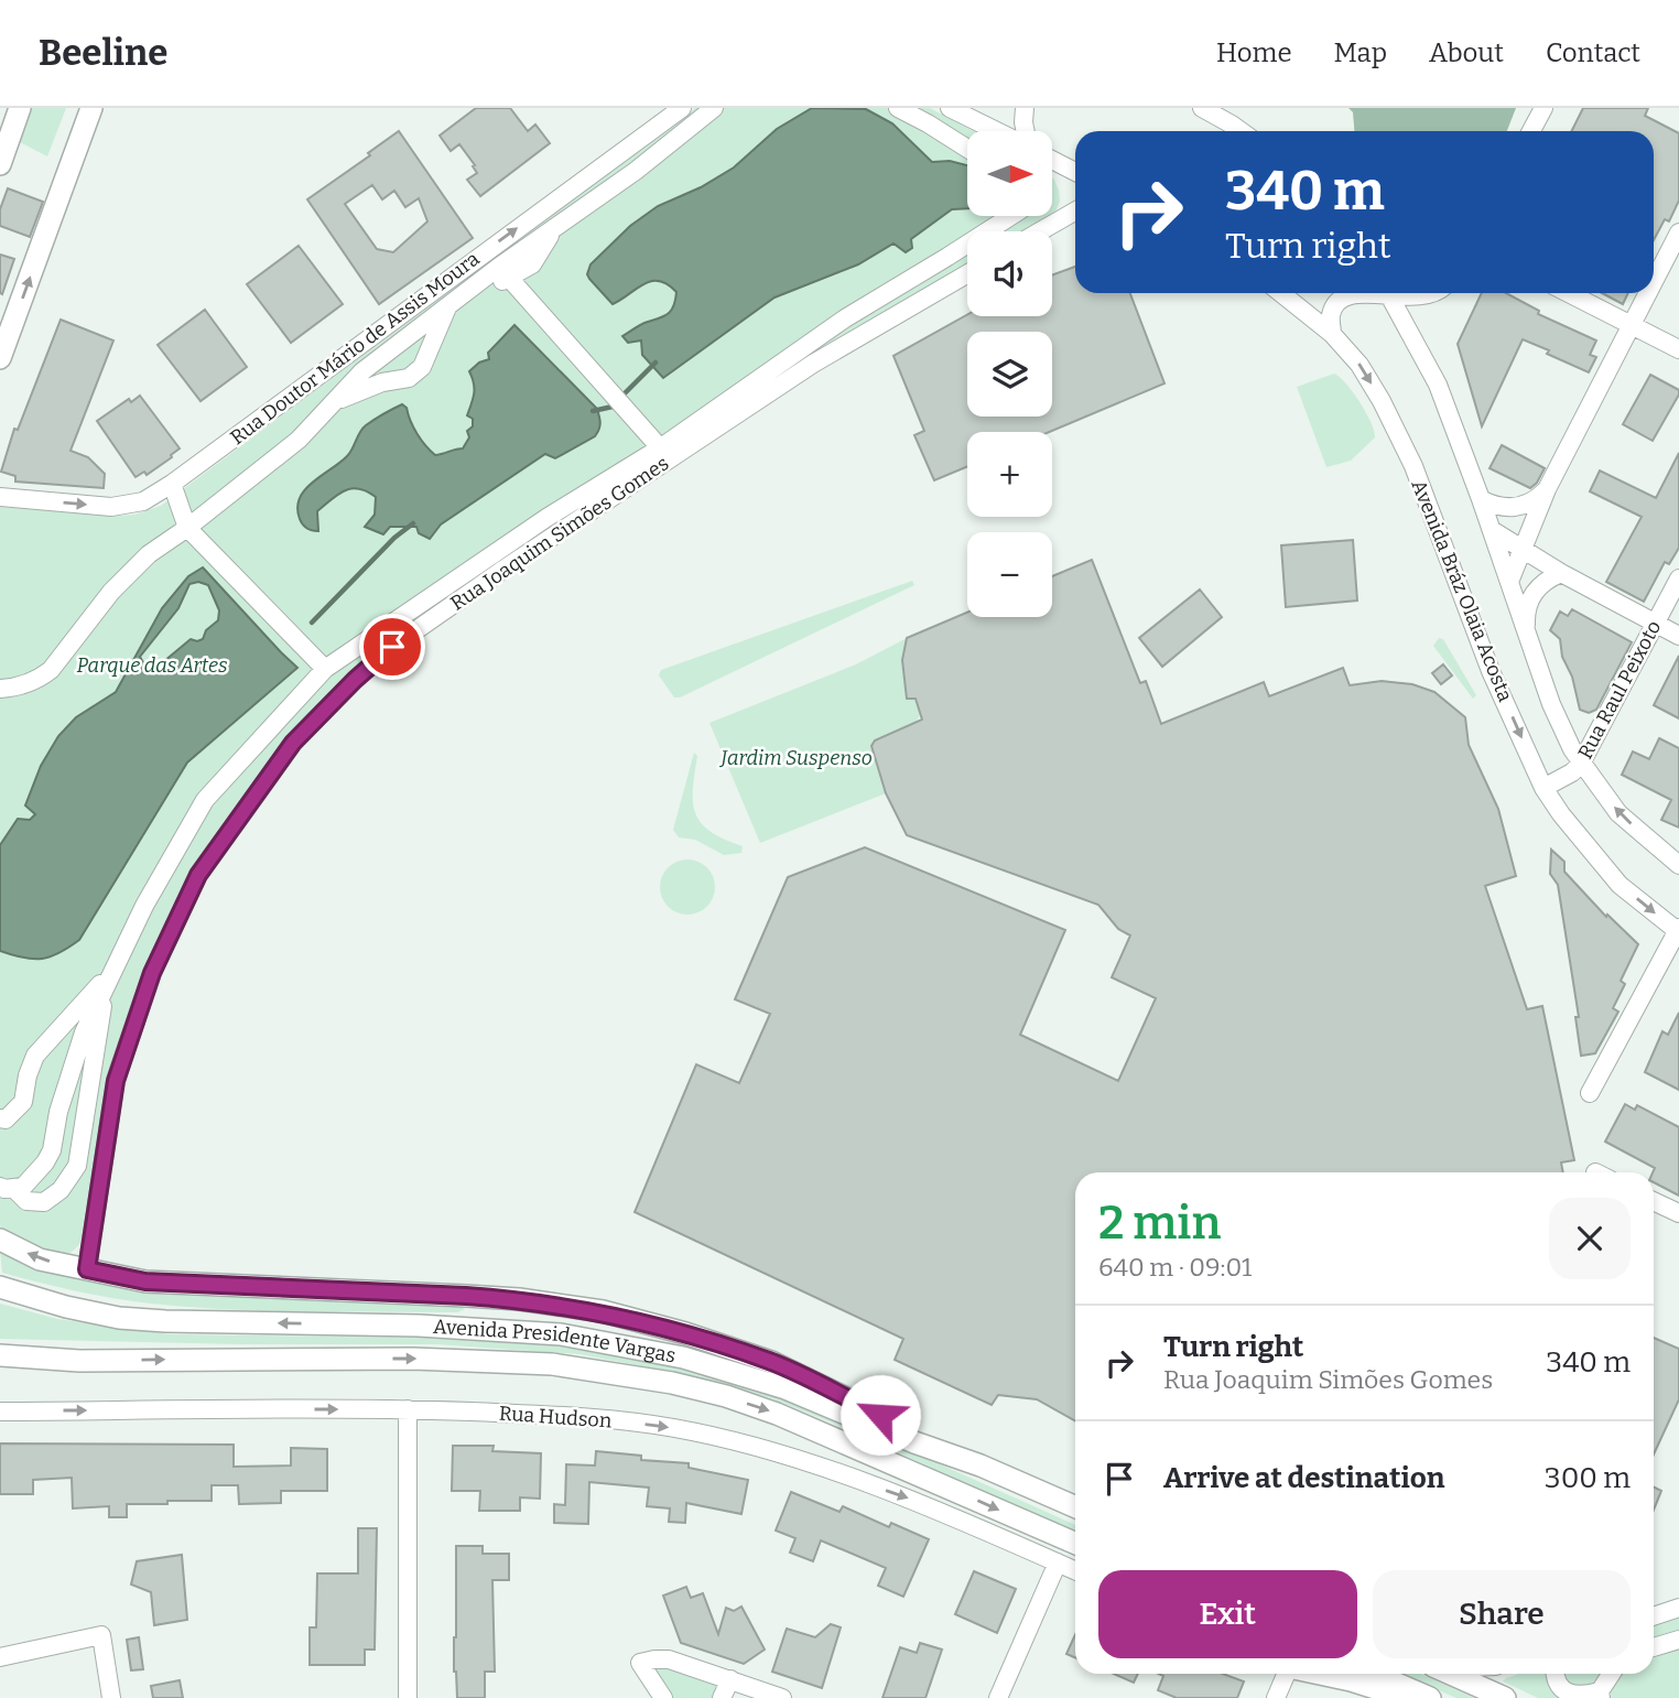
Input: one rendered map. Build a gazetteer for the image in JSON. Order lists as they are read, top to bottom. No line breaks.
{"streets":{"main road":["Avenida Presidente Vargas"],"street":["Rua Doutor Mário de Assis Moura","Rua Joaquim Simões Gomes","Avenida Bráz Olaia Acosta","Rua Raul Peixoto","Rua Hudson"]},"crossings":[["Avenida Bráz Olaia Acosta","Rua Raul Peixoto"]],"one_way":["Rua Hudson"],"parks":["Parque das Artes","Jardim Suspenso"],"north":"right","page":{"header":"Beeline","nav":["Home","Map","About","Contact"],"map_buttons":["+","−"],"turn":["340 m","Turn right"],"heading":["2 min","640 m · 09:01"],"list":[{"name":"Turn right","note":"Rua Joaquim Simões Gomes","value":"340 m"},{"name":"Arrive at destination","value":"300 m"}],"buttons":["Exit","Share"]}}
